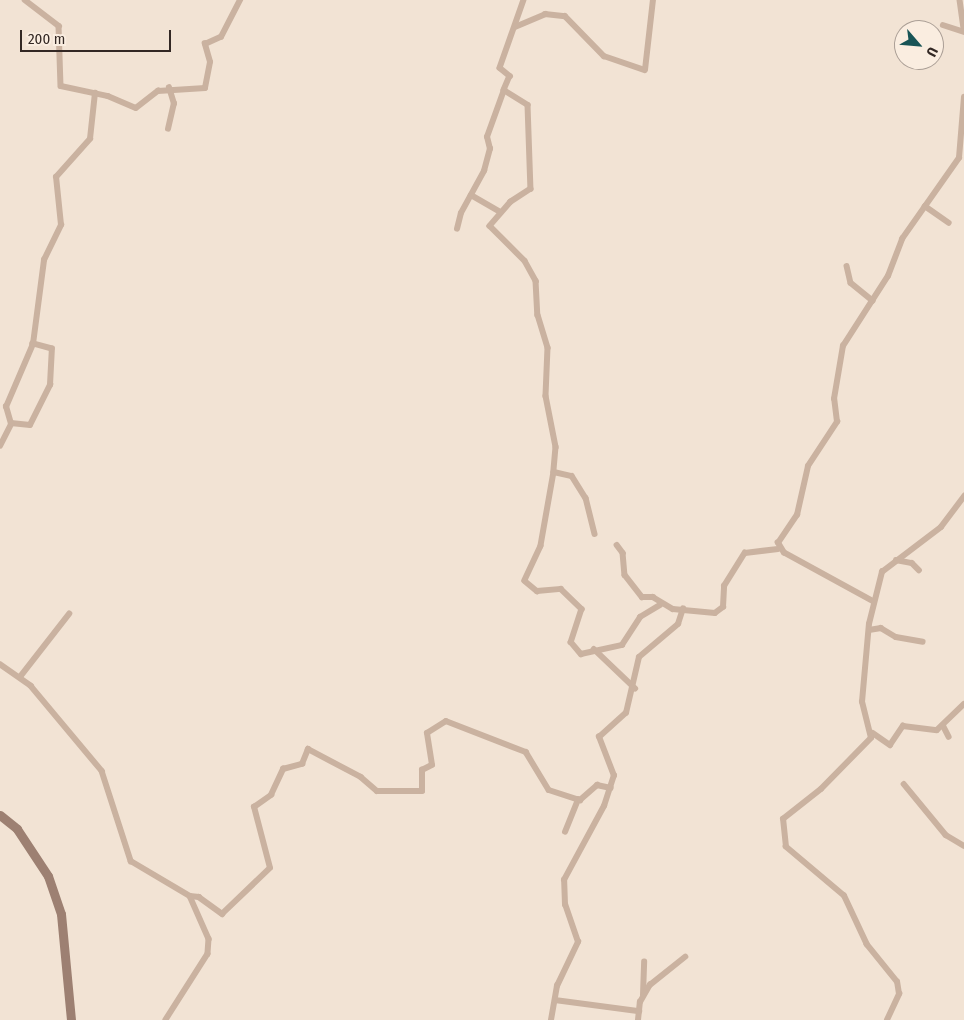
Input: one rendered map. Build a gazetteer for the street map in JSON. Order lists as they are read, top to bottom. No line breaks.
{"scale_bar":"200 m","north":"bottom right"}
